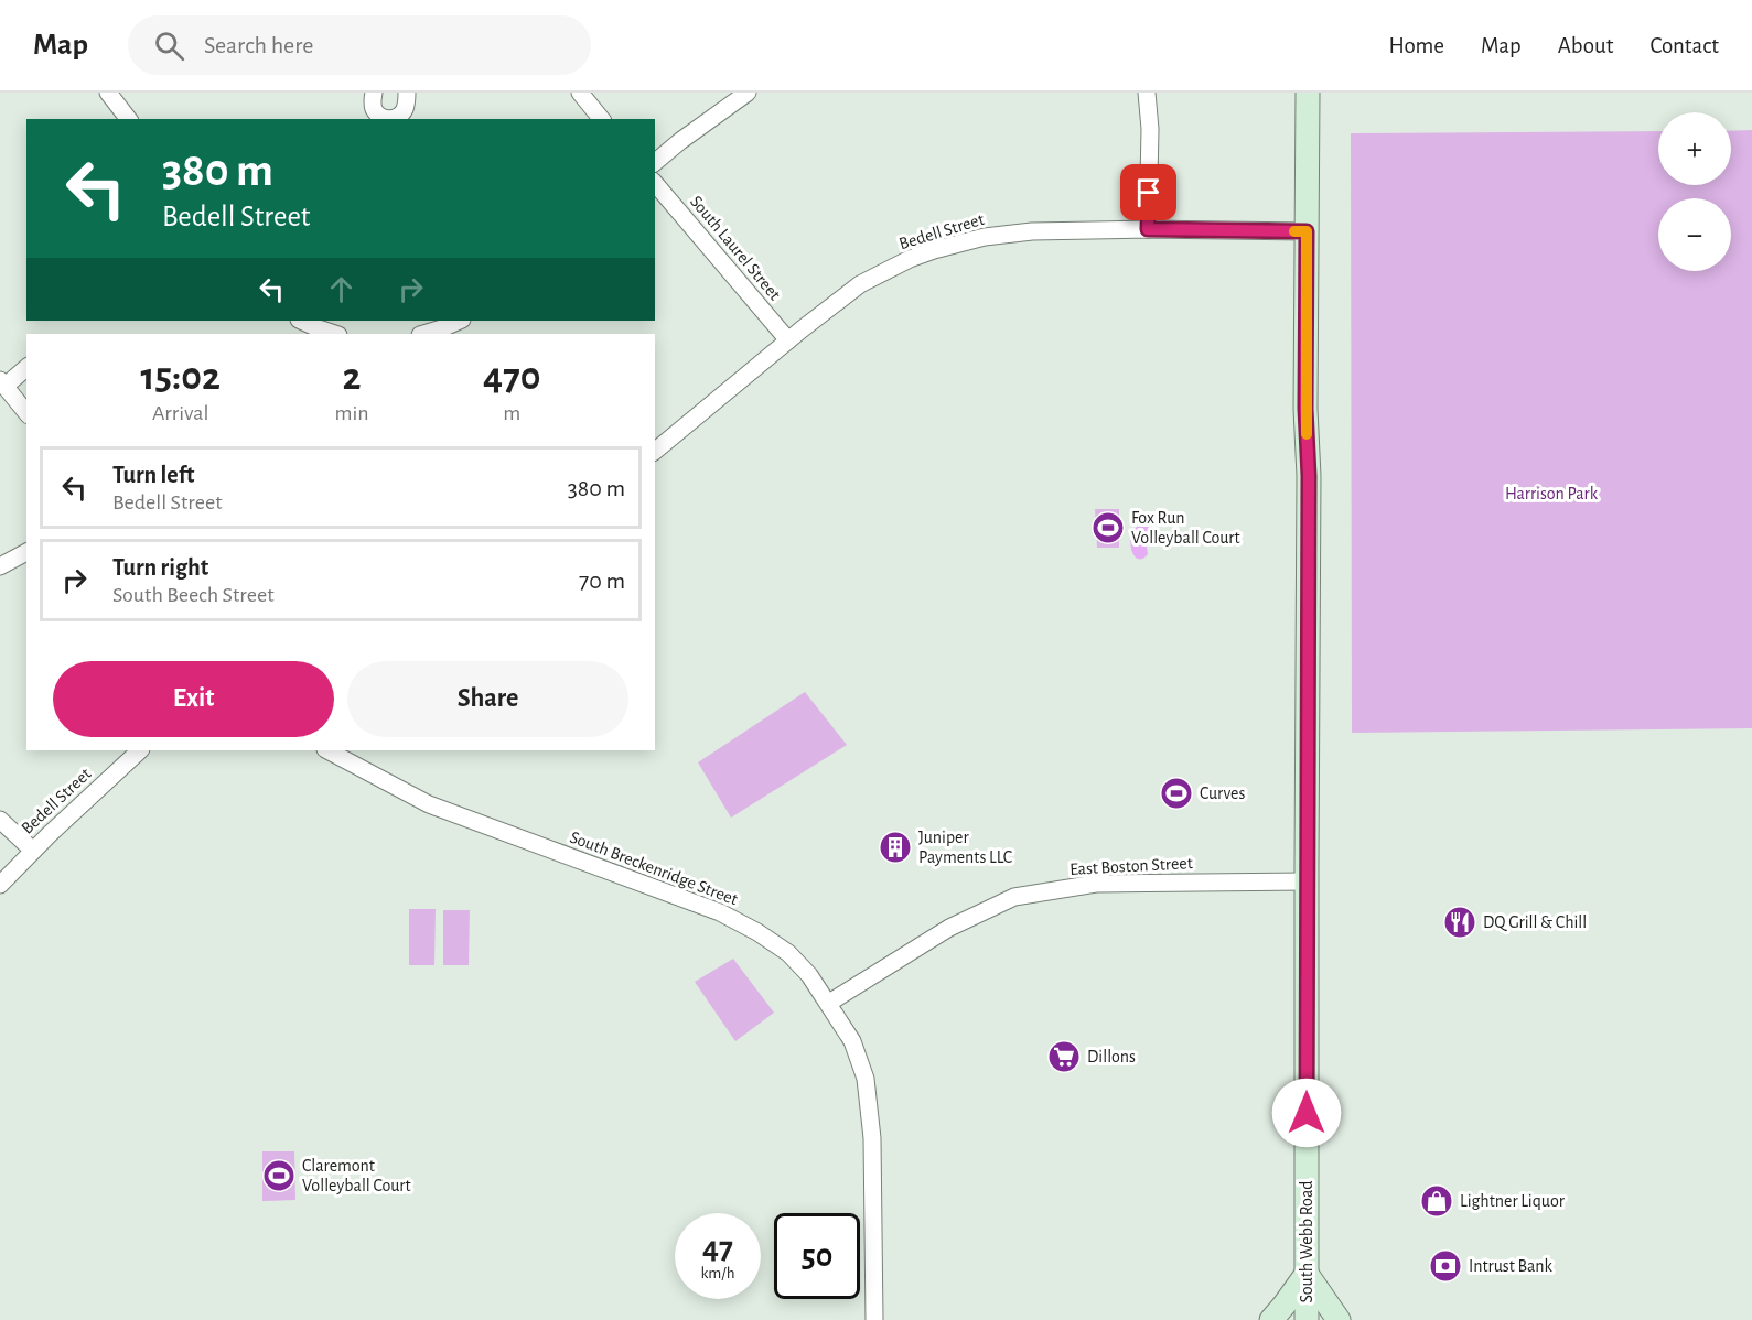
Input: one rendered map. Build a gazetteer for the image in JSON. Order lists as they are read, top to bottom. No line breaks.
{"streets":{"main road":["South Webb Road"],"street":["Bedell Street","South Laurel Street","East Boston Street","South Breckenridge Street"]},"crossings":[["Bedell Street","South Laurel Street"],["Bedell Street","South Webb Road"],["East Boston Street","South Breckenridge Street"],["East Boston Street","South Webb Road"]],"parks":["Harrison Park"],"places":{"sports":["Fox Run Volleyball Court","Curves","Claremont Volleyball Court"],"building":["Juniper Payments LLC"],"restaurant":["DQ Grill & Chill"],"supermarket":["Dillons"],"shop":["Lightner Liquor"],"bank":["Intrust Bank"]},"page":{"header":"Map","search":"Search here","nav":["Home","Map","About","Contact"],"map_buttons":["+","−"],"turn":["380 m","Bedell Street"],"eta":["15:02","Arrival","2","min","470","m"],"list":[{"name":"Turn left","note":"Bedell Street","value":"380 m"},{"name":"Turn right","note":"South Beech Street","value":"70 m"}],"buttons":["Exit","Share"],"speed":"47 km/h","limit":"50"}}
